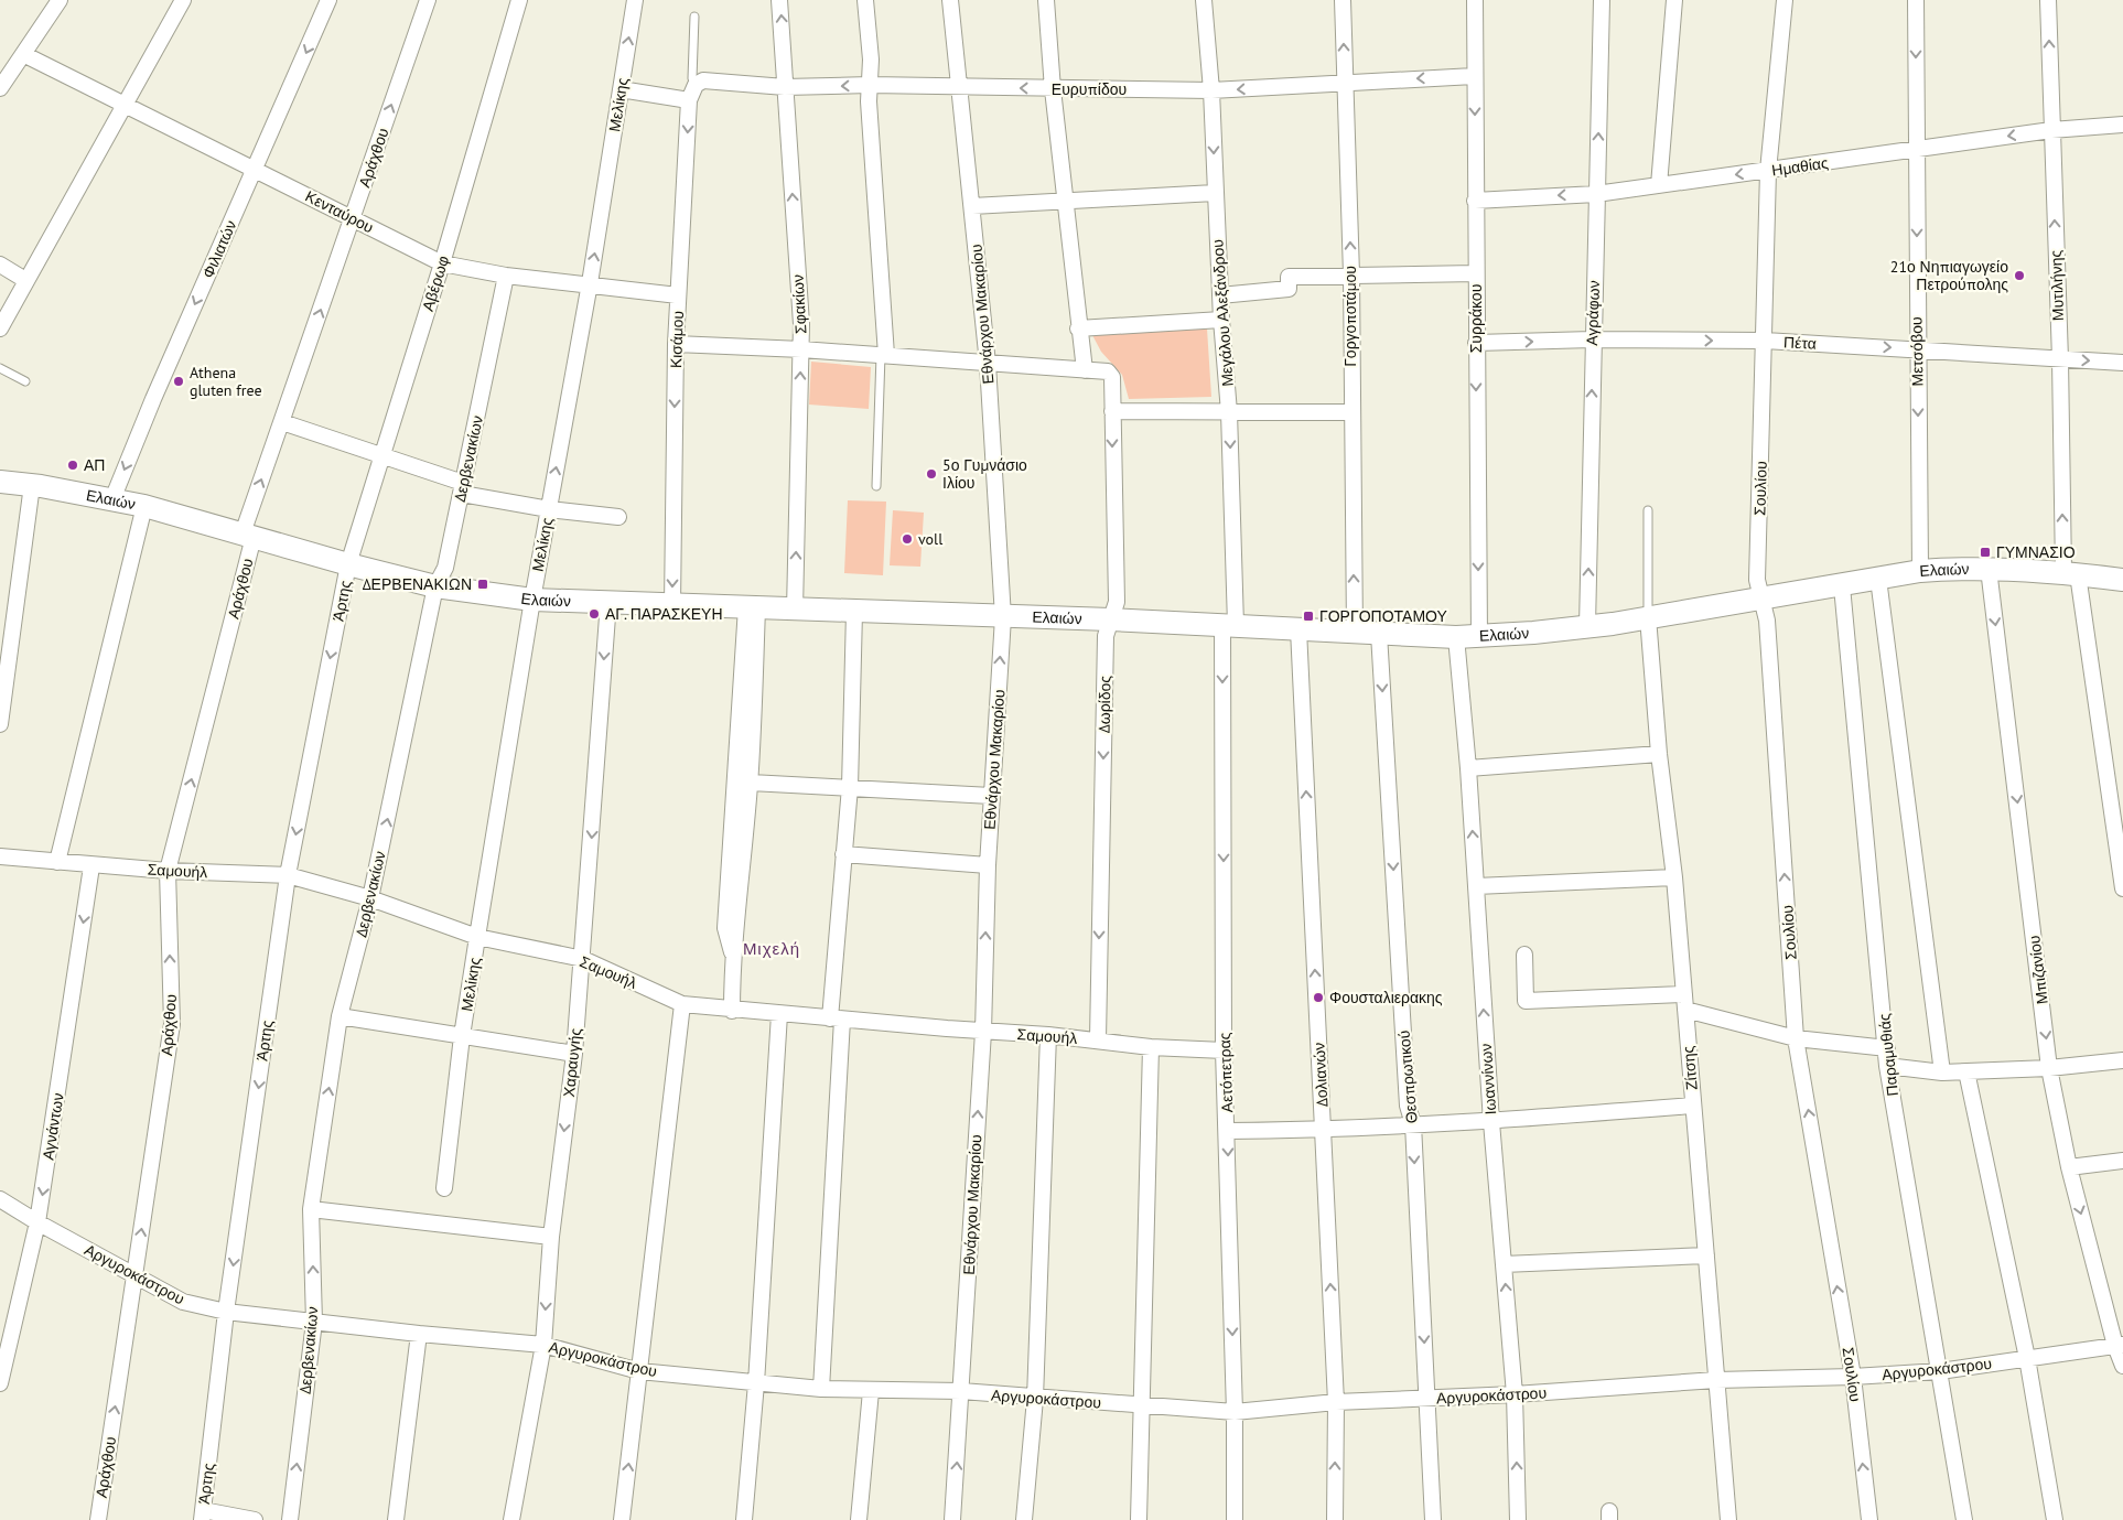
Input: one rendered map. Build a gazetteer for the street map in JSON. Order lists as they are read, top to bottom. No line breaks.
{"streets":{"street":["Ευρυπίδου","Μελίκης","Αράχθου","Ημαθίας","Κενταύρου","Φιλιατών","Αβέρωφ","Μυτιλήνης","Σφακίων","Μεγάλου Αλεξάνδρου","Αγράφων","Εθνάρχου Μακαρίου","Γοργοποτάμου","Συρράκου","Κισάμου","Πέτα","Μετσόβου","Δερβενακίων","Σουλίου","Ελαιών","Άρτης","Δωρίδος","Σαμουήλ","Μπιζανίου","Παραμυθιάς","Χαραυγής","Ζίτσης","Αετόπετρας","Δολιανών","Θεσπρωτικού","Ιωαννίνων","Αγνάντων","Αργυροκάστρου"]},"crossings":[["Ευρυπίδου","Σφακίων"],["Ευρυπίδου","Μεγάλου Αλεξάνδρου"],["Ευρυπίδου","Εθνάρχου Μακαρίου"],["Ευρυπίδου","Γοργοποτάμου"],["Ευρυπίδου","Συρράκου"],["Ευρυπίδου","Κισάμου"],["Μελίκης","Κενταύρου"],["Μελίκης","Ελαιών"],["Μελίκης","Σαμουήλ"],["Αράχθου","Κενταύρου"],["Αράχθου","Ελαιών"],["Αράχθου","Σαμουήλ"],["Αράχθου","Αργυροκάστρου"],["Ημαθίας","Μυτιλήνης"],["Ημαθίας","Αγράφων"],["Ημαθίας","Συρράκου"],["Ημαθίας","Μετσόβου"],["Ημαθίας","Σουλίου"],["Κενταύρου","Φιλιατών"],["Κενταύρου","Αβέρωφ"],["Κενταύρου","Κισάμου"],["Κενταύρου","Δερβενακίων"],["Φιλιατών","Ελαιών"],["Αβέρωφ","Ελαιών"],["Αβέρωφ","Άρτης"],["Μυτιλήνης","Πέτα"],["Μυτιλήνης","Ελαιών"],["Σφακίων","Ελαιών"],["Μεγάλου Αλεξάνδρου","Ελαιών"],["Μεγάλου Αλεξάνδρου","Αετόπετρας"],["Αγράφων","Πέτα"],["Αγράφων","Ελαιών"],["Εθνάρχου Μακαρίου","Ελαιών"],["Εθνάρχου Μακαρίου","Σαμουήλ"],["Εθνάρχου Μακαρίου","Αργυροκάστρου"],["Γοργοποτάμου","Ελαιών"],["Συρράκου","Πέτα"],["Συρράκου","Ελαιών"],["Κισάμου","Ελαιών"],["Πέτα","Μετσόβου"],["Πέτα","Σουλίου"],["Μετσόβου","Ελαιών"],["Δερβενακίων","Ελαιών"],["Δερβενακίων","Σαμουήλ"],["Δερβενακίων","Αργυροκάστρου"],["Σουλίου","Ελαιών"],["Σουλίου","Αργυροκάστρου"],["Ελαιών","Άρτης"],["Ελαιών","Δωρίδος"],["Ελαιών","Μπιζανίου"],["Ελαιών","Παραμυθιάς"],["Ελαιών","Χαραυγής"],["Ελαιών","Ζίτσης"],["Ελαιών","Αετόπετρας"],["Ελαιών","Δολιανών"],["Ελαιών","Θεσπρωτικού"],["Ελαιών","Ιωαννίνων"],["Άρτης","Σαμουήλ"],["Άρτης","Αργυροκάστρου"],["Δωρίδος","Σαμουήλ"],["Σαμουήλ","Χαραυγής"],["Σαμουήλ","Αετόπετρας"],["Σαμουήλ","Αγνάντων"],["Μπιζανίου","Αργυροκάστρου"],["Παραμυθιάς","Αργυροκάστρου"],["Χαραυγής","Αργυροκάστρου"],["Ζίτσης","Αργυροκάστρου"],["Αετόπετρας","Αργυροκάστρου"],["Δολιανών","Αργυροκάστρου"],["Θεσπρωτικού","Αργυροκάστρου"],["Ιωαννίνων","Αργυροκάστρου"],["Αγνάντων","Αργυροκάστρου"]],"one_way":["Ευρυπίδου","Μελίκης","Αράχθου","Ημαθίας","Φιλιατών","Μυτιλήνης","Μεγάλου Αλεξάνδρου","Γοργοποτάμου","Συρράκου","Κισάμου","Πέτα","Μετσόβου","Δερβενακίων","Άρτης","Δωρίδος","Δολιανών","Θεσπρωτικού","Ιωαννίνων","Αγνάντων"],"districts":["Μιχελή"],"places":{"other":["21ο Νηπιαγωγείο Πετρούπολης","Athena gluten free","ΑΠ","5ο Γυμνάσιο Ιλίου","voll","ΑΓ. ΠΑΡΑΣΚΕΥΗ","Φουσταλιερακης"],"transit":["ΓΥΜΝΑΣΙΟ","ΔΕΡΒΕΝΑΚΙΩΝ","ΓΟΡΓΟΠΟΤΑΜΟΥ"]}}
